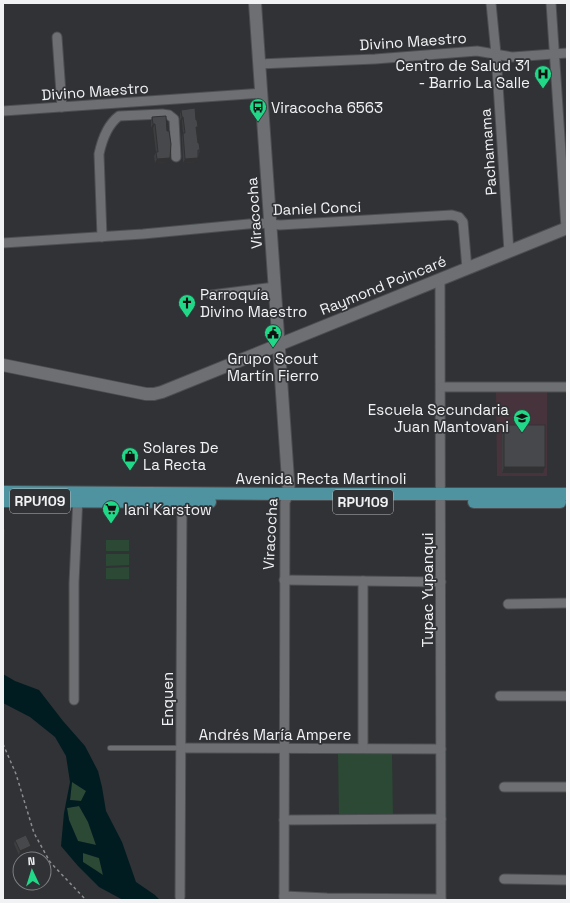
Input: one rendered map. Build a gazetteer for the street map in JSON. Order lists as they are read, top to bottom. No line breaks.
{"streets":{"main road":["Avenida Recta Martinoli","RPU109"],"street":["Divino Maestro","Pachamama","Daniel Conci","Viracocha","Raymond Poincaré","Tupac Yupanqui","Enquen","Andrés María Ampere"]},"crossings":[["Divino Maestro","Pachamama"],["Divino Maestro","Viracocha"],["Pachamama","Raymond Poincaré"],["Daniel Conci","Viracocha"],["Daniel Conci","Raymond Poincaré"],["Viracocha","Raymond Poincaré"],["Viracocha","Avenida Recta Martinoli"],["Viracocha","Andrés María Ampere"],["Raymond Poincaré","Tupac Yupanqui"],["Avenida Recta Martinoli","Tupac Yupanqui"],["Avenida Recta Martinoli","Enquen"],["Tupac Yupanqui","Andrés María Ampere"],["Enquen","Andrés María Ampere"]],"places":{"hospital":["Centro de Salud 31 - Barrio La Salle"],"bus stop":["Viracocha 6563"],"church":["Parroquía Divino Maestro"],"public building":["Grupo Scout Martín Fierro"],"school or university":["Escuela Secundaria Juan Mantovani"],"shop":["Solares De La Recta"],"supermarket":["Iani Karstow"]},"north":"top"}
